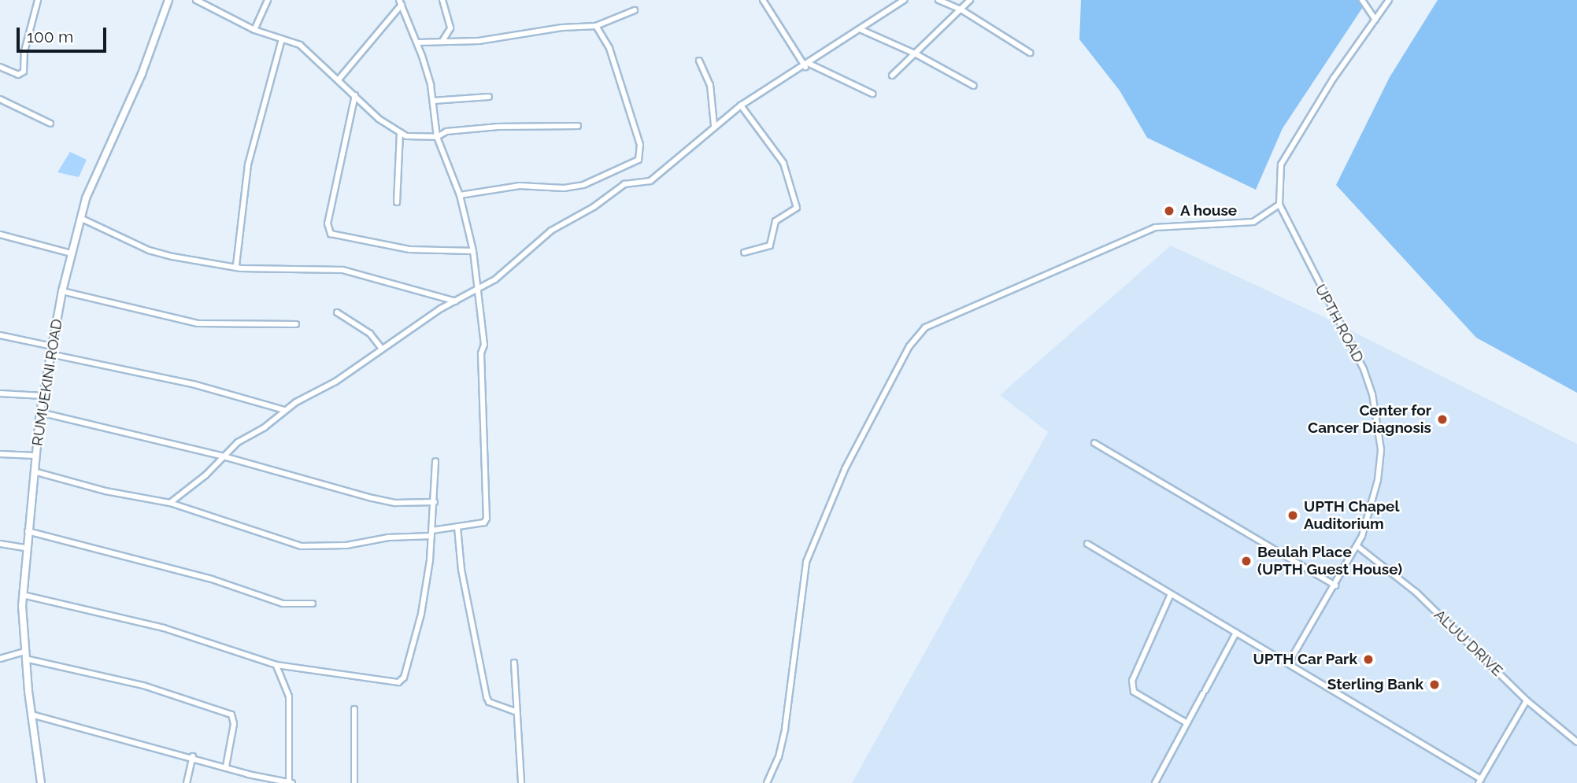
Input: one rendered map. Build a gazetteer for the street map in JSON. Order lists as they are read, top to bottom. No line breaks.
{"streets":{"street":["UPTH ROAD","RUMUEKINI ROAD","ALUU DRIVE"]},"crossings":[["UPTH ROAD","ALUU DRIVE"]],"places":["A house","Center for Cancer Diagnosis","UPTH Chapel Auditorium","Beulah Place (UPTH Guest House)","UPTH Car Park","Sterling Bank"],"scale_bar":"100 m"}
